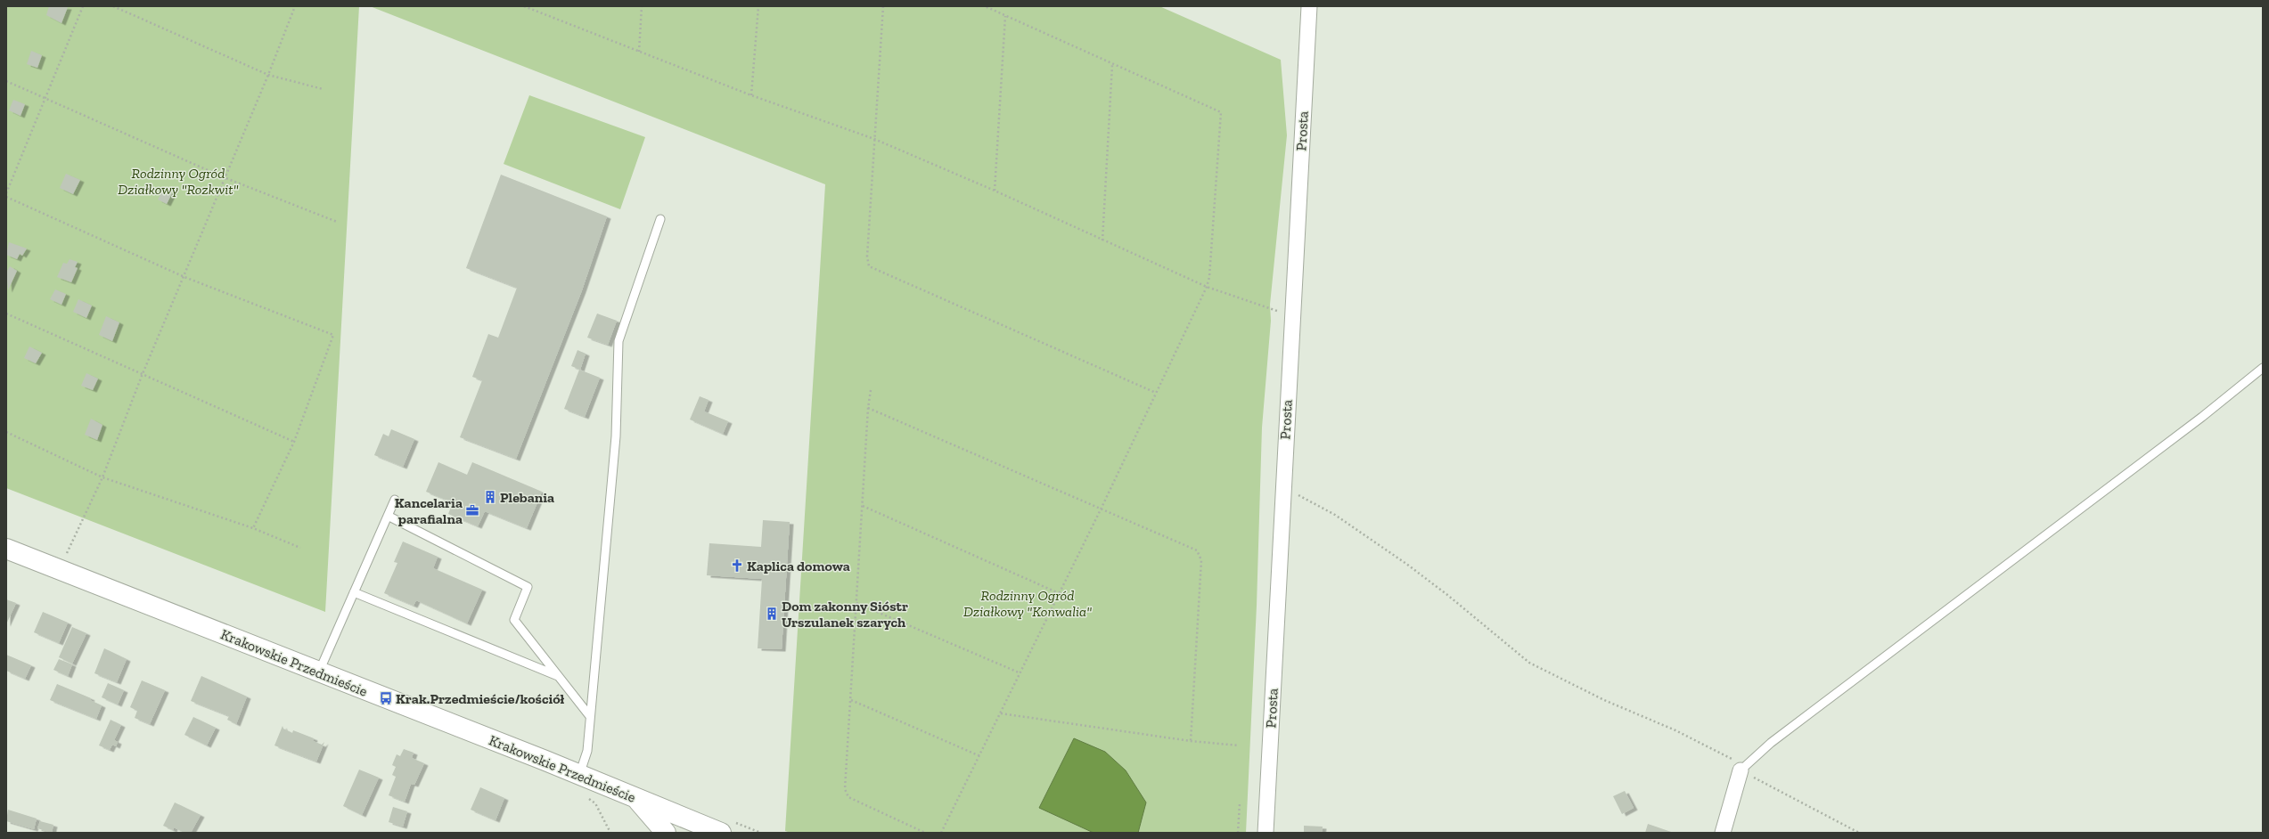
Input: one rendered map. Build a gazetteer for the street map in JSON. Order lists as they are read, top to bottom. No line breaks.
{"streets":{"street":["Prosta","Krakowskie Przedmieście"]},"parks":["Rodzinny Ogród Działkowy \"Rozkwit\"","Rodzinny Ogród Działkowy \"Konwalia\""],"places":{"building":["Plebania","Dom zakonny Sióstr Urszulanek szarych"],"office":["Kancelaria parafialna"],"church":["Kaplica domowa"],"bus stop":["Krak.Przedmieście/kościół"]}}
